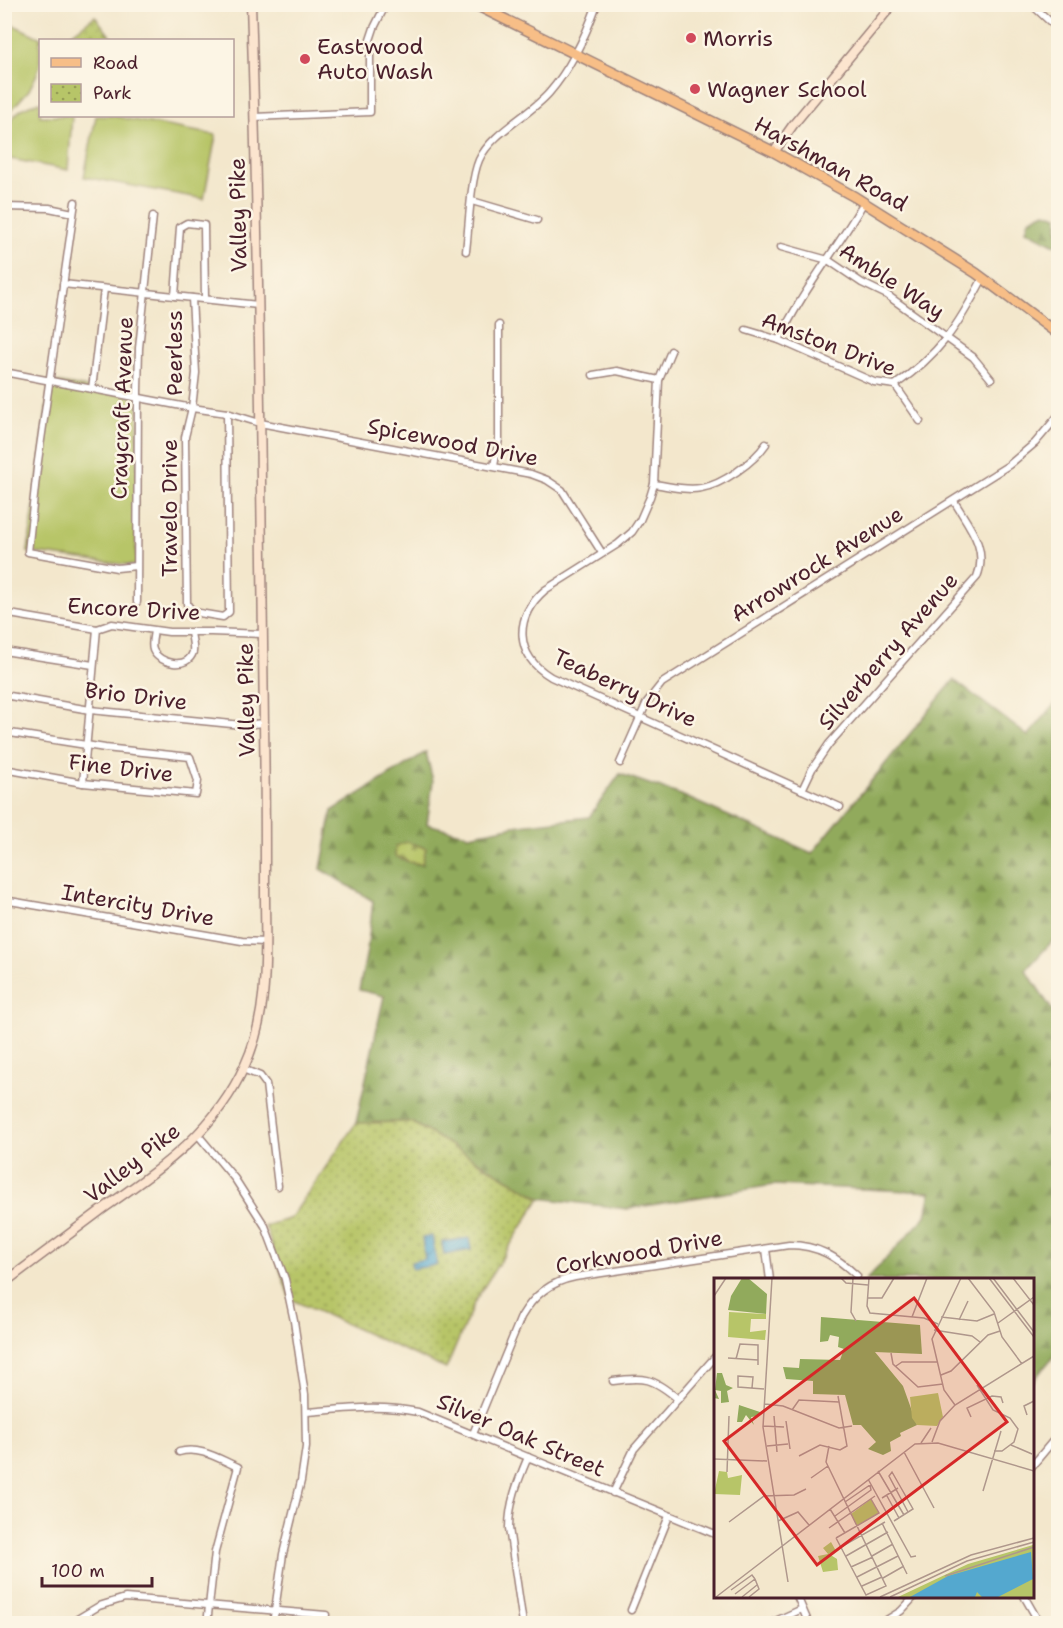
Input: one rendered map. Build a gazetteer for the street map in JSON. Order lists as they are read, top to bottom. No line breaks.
{"streets":{"main road":["Harshman Road"],"street":["Valley Pike","Amble Way","Amston Drive","Peerless","Craycraft Avenue","Spicewood Drive","Travelo Drive","Arrowrock Avenue","Encore Drive","Silverberry Avenue","Teaberry Drive","Brio Drive","Fine Drive","Intercity Drive","Corkwood Drive","Silver Oak Street"]},"crossings":[["Harshman Road","Amble Way"],["Valley Pike","Spicewood Drive"],["Valley Pike","Encore Drive"],["Valley Pike","Brio Drive"],["Valley Pike","Intercity Drive"],["Amble Way","Amston Drive"],["Peerless","Spicewood Drive"],["Peerless","Travelo Drive"],["Craycraft Avenue","Spicewood Drive"],["Spicewood Drive","Travelo Drive"],["Spicewood Drive","Teaberry Drive"],["Arrowrock Avenue","Silverberry Avenue"],["Arrowrock Avenue","Teaberry Drive"],["Silverberry Avenue","Teaberry Drive"],["Corkwood Drive","Silver Oak Street"]],"places":["Morris","Eastwood Auto Wash","Wagner School"],"legend":["Road","Park"],"scale_bar":"100 m"}
